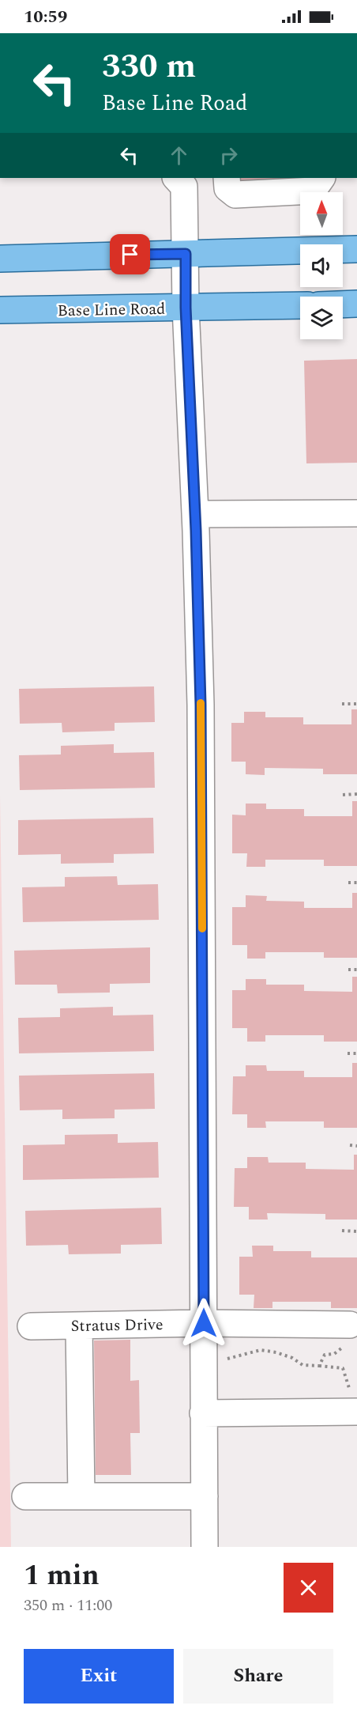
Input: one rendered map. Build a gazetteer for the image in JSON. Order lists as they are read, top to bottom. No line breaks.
{"streets":{"main road":["Base Line Road"],"street":["Stratus Drive"]},"north":"top","page":{"status":"10:59","turn":["330 m","Base Line Road"],"heading":["1 min","350 m · 11:00"],"buttons":["Exit","Share"]}}
